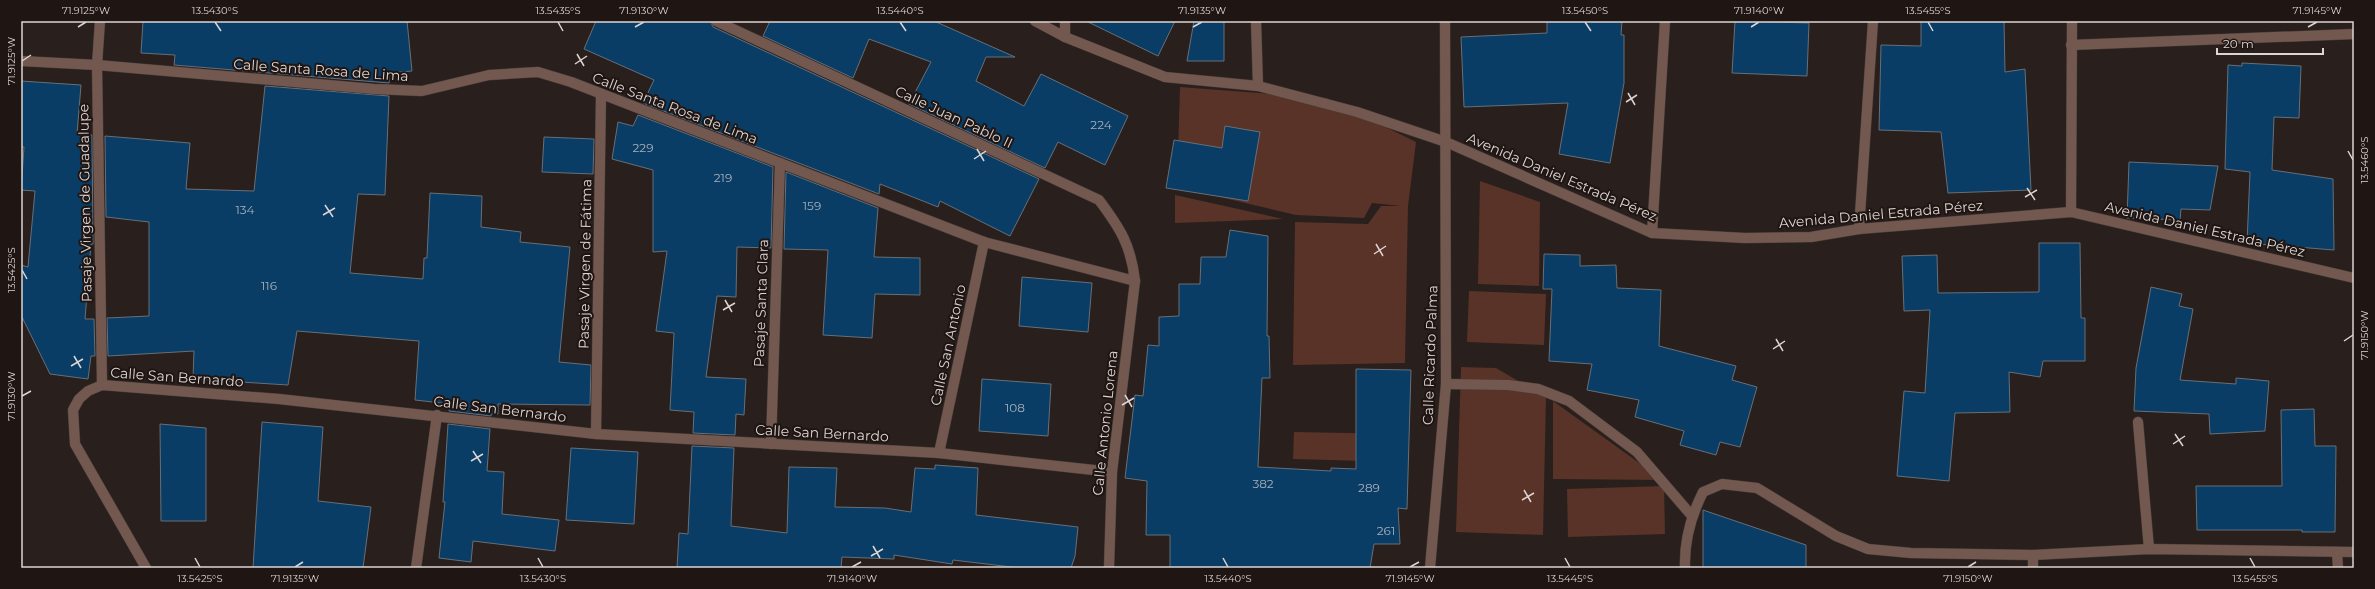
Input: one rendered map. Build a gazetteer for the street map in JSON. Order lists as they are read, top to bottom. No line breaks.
{"streets":{"street":["Calle Santa Rosa de Lima","Calle Juan Pablo II","Avenida Daniel Estrada Pérez","Pasaje Virgen de Guadalupe","Pasaje Virgen de Fátima","Pasaje Santa Clara","Calle San Antonio","Calle Ricardo Palma","Calle San Bernardo","Calle Antonio Lorena"]},"crossings":[["Calle Santa Rosa de Lima","Calle Juan Pablo II"],["Calle Santa Rosa de Lima","Pasaje Virgen de Guadalupe"],["Calle Santa Rosa de Lima","Pasaje Virgen de Fátima"],["Calle Santa Rosa de Lima","Pasaje Santa Clara"],["Calle Santa Rosa de Lima","Calle San Antonio"],["Calle Santa Rosa de Lima","Calle Antonio Lorena"],["Calle Juan Pablo II","Calle Antonio Lorena"],["Avenida Daniel Estrada Pérez","Calle Ricardo Palma"],["Pasaje Virgen de Guadalupe","Calle San Bernardo"],["Pasaje Virgen de Fátima","Calle San Bernardo"],["Pasaje Santa Clara","Calle San Bernardo"],["Calle San Antonio","Calle San Bernardo"],["Calle San Bernardo","Calle Antonio Lorena"]],"house_numbers":["224","229","219","159","134","116","108","382","289","261"],"scale_bar":"20 m","coordinates":["71.9125°W","13.5430°S","13.5435°S","71.9130°W","13.5440°S","71.9135°W","13.5450°S","71.9140°W","13.5455°S","71.9145°W","13.5460°S","13.5425°S","71.9150°W","13.5445°S"]}
